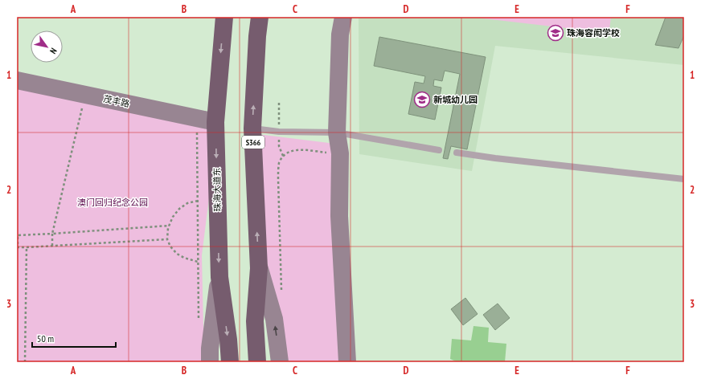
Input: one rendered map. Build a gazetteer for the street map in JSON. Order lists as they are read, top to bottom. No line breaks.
{"streets":{"highway":["S366","珠海大道东"],"street":["茂丰路"]},"crossings":[["茂丰路","珠海大道东"]],"parks":["澳门回归纪念公园"],"places":{"school or university":["珠海容闳学校","新城幼儿园"]},"scale_bar":"50 m","north":"bottom right","grid":{"columns":["A","B","C","D","E","F"],"rows":["1","2","3"]}}
